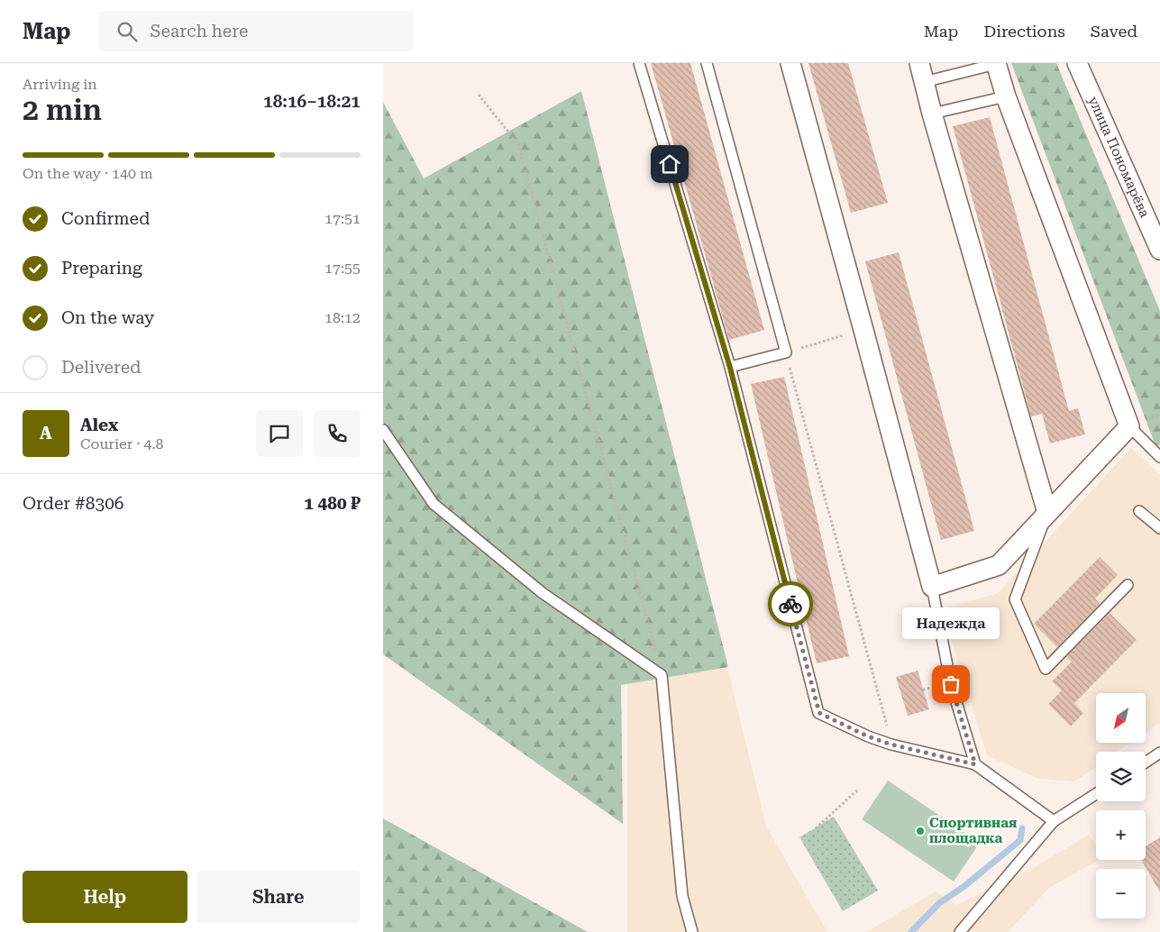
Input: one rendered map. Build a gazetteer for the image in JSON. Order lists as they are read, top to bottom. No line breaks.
{"streets":{"street":["улица Пономарёва"]},"places":["Надежда","Спортивная площадка"],"north":"bottom left","page":{"header":"Map","search":"Search here","nav":["Map","Directions","Saved"],"heading":["2 min","Arriving in","18:16–18:21"],"panel":["Alex","Courier · 4.8","Order #8306","1 480 ₽"],"bar":"On the way · 140 m","list":[["Confirmed","17:51"],["Preparing","17:55"],["On the way","18:12"],"Delivered"],"round":"A","bubble":"Надежда","map_buttons":["+","−"],"buttons":["Help","Share"]}}
